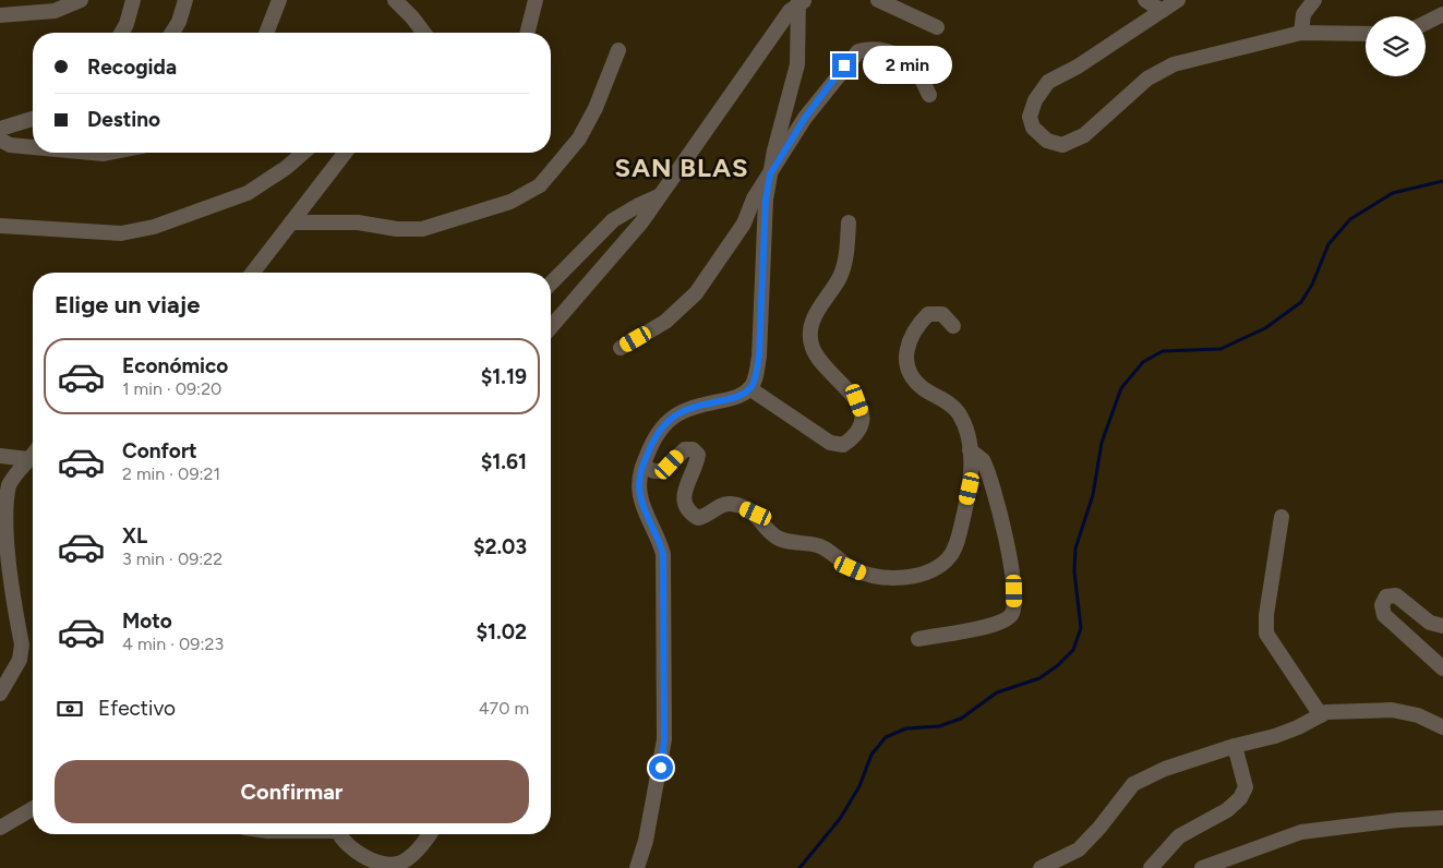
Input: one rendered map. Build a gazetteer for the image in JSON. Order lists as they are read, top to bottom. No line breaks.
{"districts":["SAN BLAS"],"page":{"banner":["Recogida","Destino"],"bubble":"2 min","heading":"Elige un viaje","list":[{"name":"Económico","note":"1 min · 09:20","value":"$1.19"},{"name":"Confort","note":"2 min · 09:21","value":"$1.61"},{"name":"XL","note":"3 min · 09:22","value":"$2.03"},{"name":"Moto","note":"4 min · 09:23","value":"$1.02"}],"pay":["Efectivo","470 m"],"buttons":"Confirmar"}}
